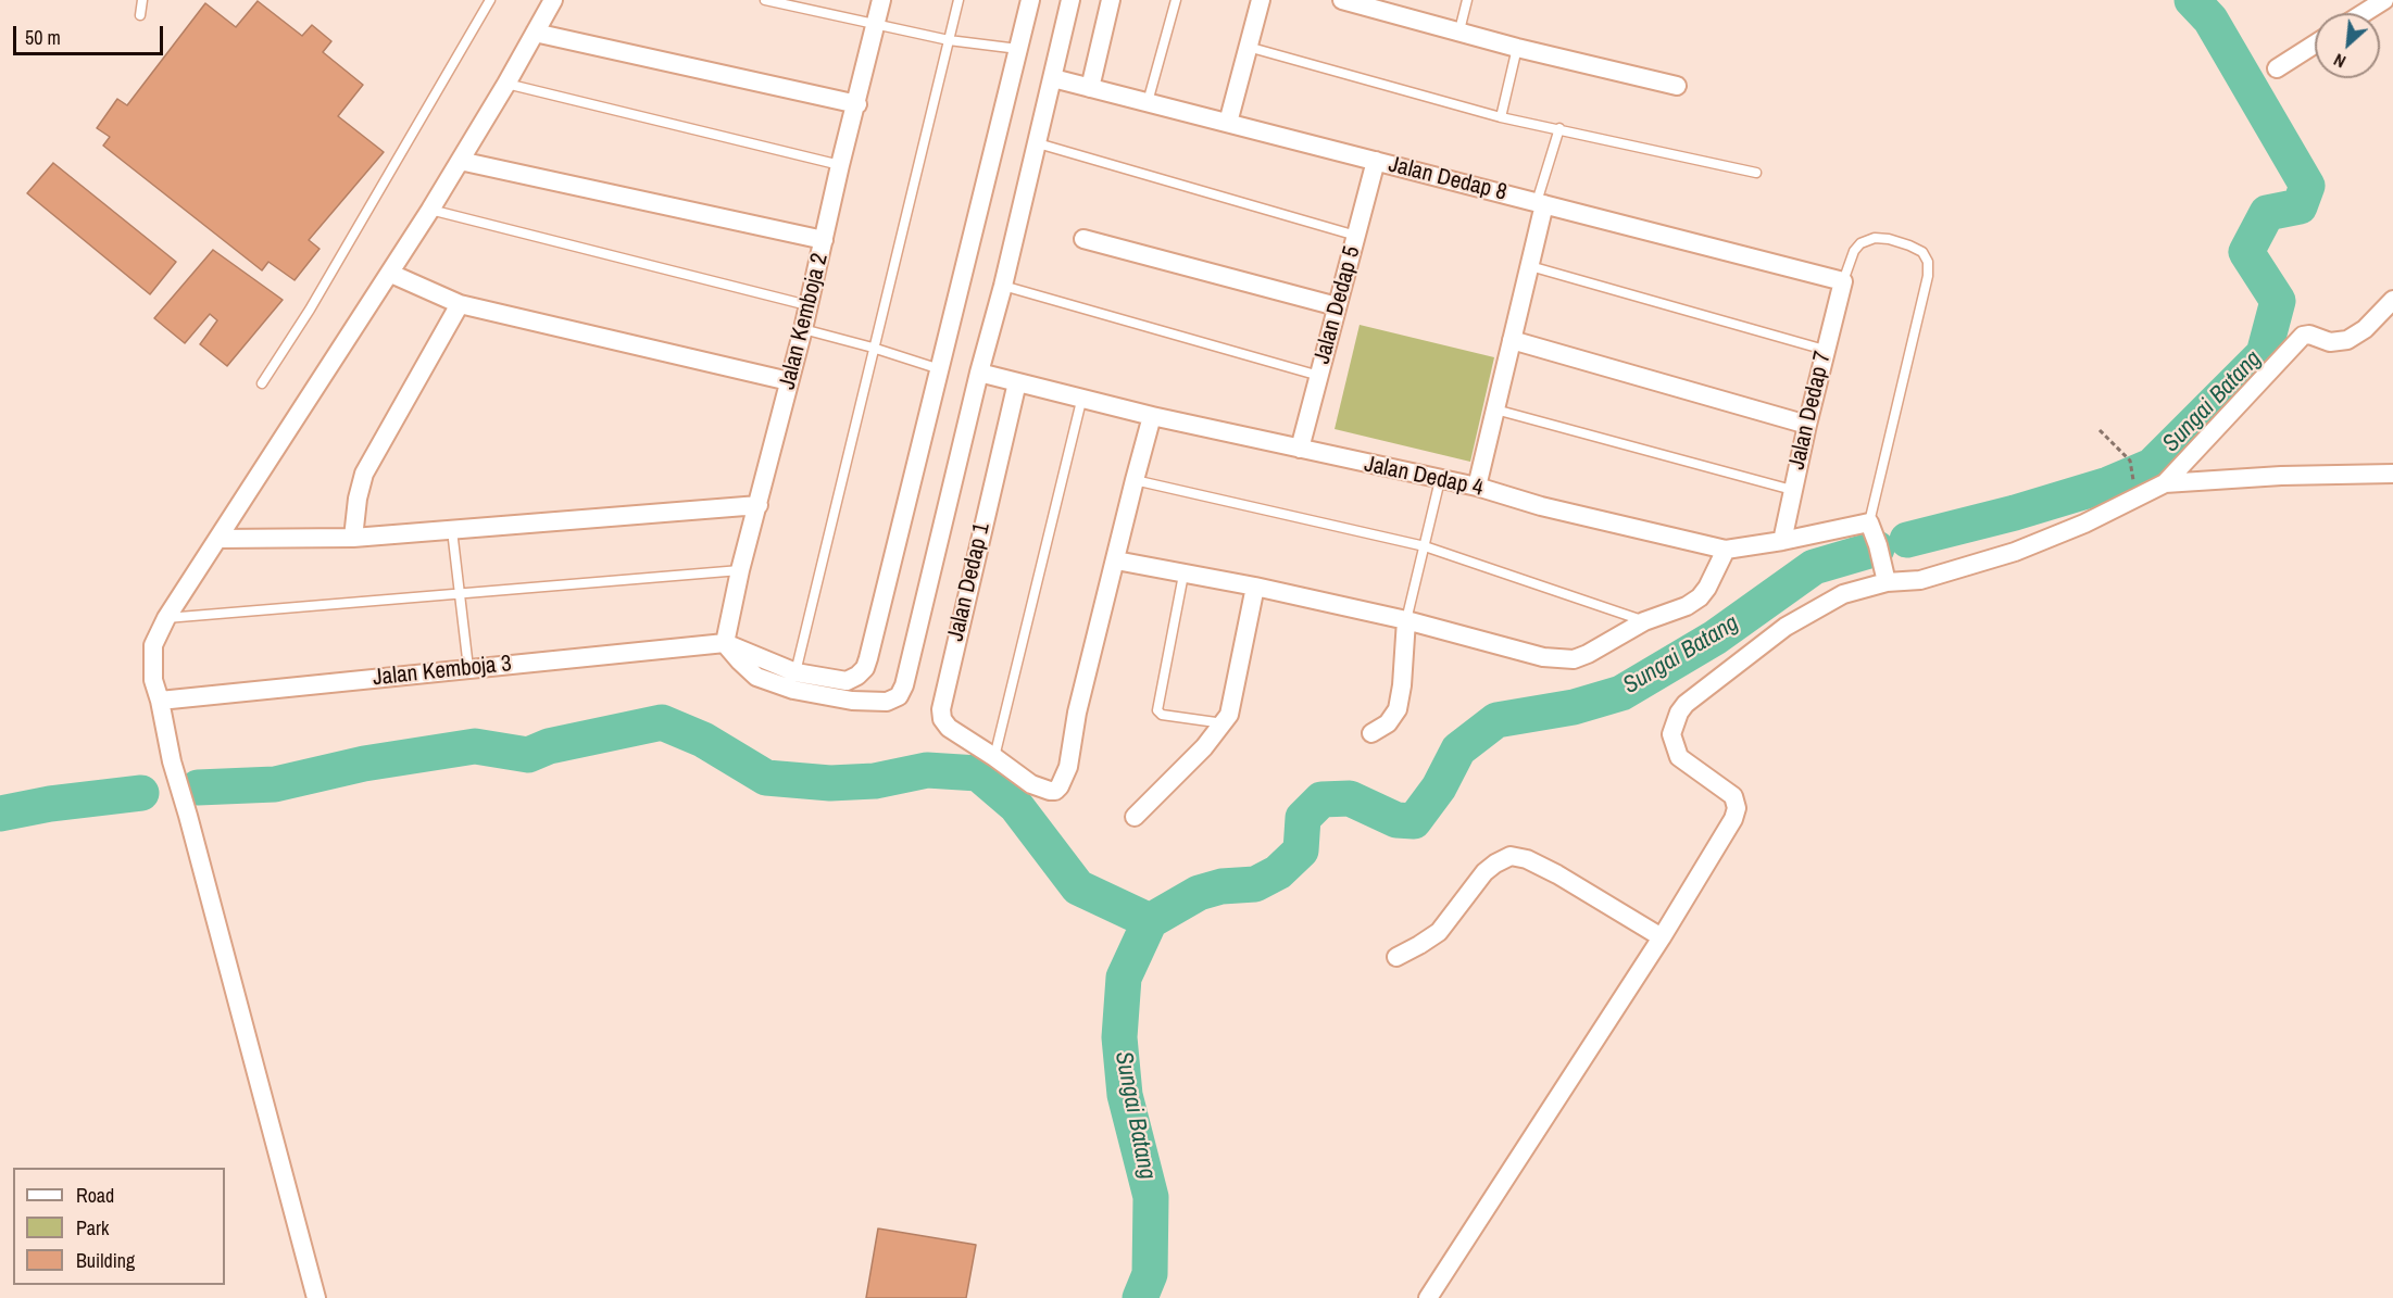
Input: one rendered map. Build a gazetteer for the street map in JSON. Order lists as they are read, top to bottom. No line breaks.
{"streets":{"street":["Jalan Dedap 8","Jalan Dedap 5","Jalan Kemboja 2","Jalan Dedap 7","Jalan Dedap 4","Jalan Dedap 1","Jalan Kemboja 3"]},"crossings":[["Jalan Dedap 8","Jalan Dedap 5"],["Jalan Dedap 8","Jalan Dedap 7"],["Jalan Dedap 5","Jalan Dedap 4"],["Jalan Kemboja 2","Jalan Kemboja 3"],["Jalan Dedap 7","Jalan Dedap 4"],["Jalan Dedap 4","Jalan Dedap 1"]],"water":["Sungai Batang"],"legend":["Road","Park","Building"],"scale_bar":"50 m","north":"bottom left"}
